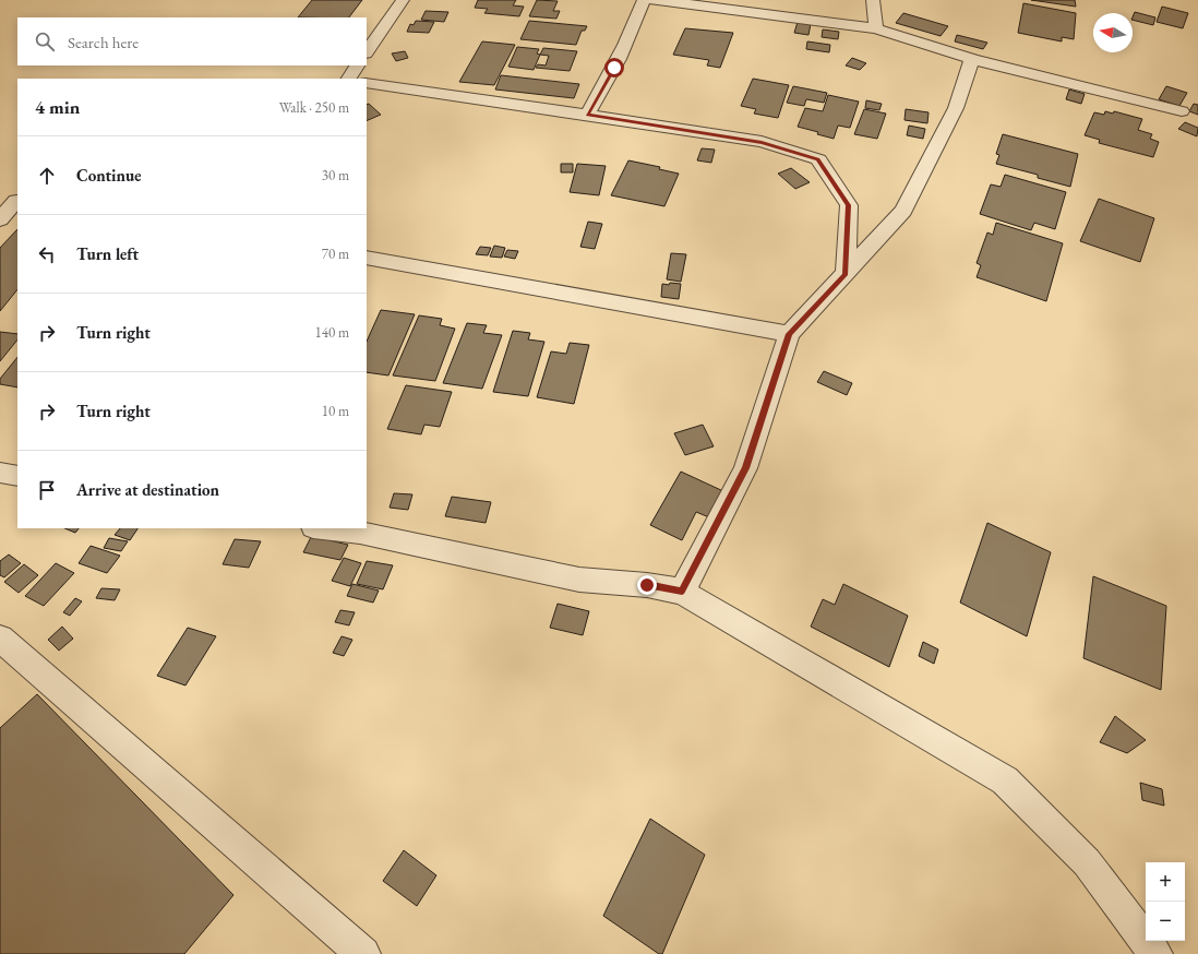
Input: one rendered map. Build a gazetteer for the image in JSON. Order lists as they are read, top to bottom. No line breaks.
{"north":"left","page":{"search":"Search here","heading":["4 min","Walk · 250 m"],"list":[["Continue","30 m"],["Turn left","70 m"],["Turn right","140 m"],["Turn right","10 m"],"Arrive at destination"],"map_buttons":["+","−"]}}
